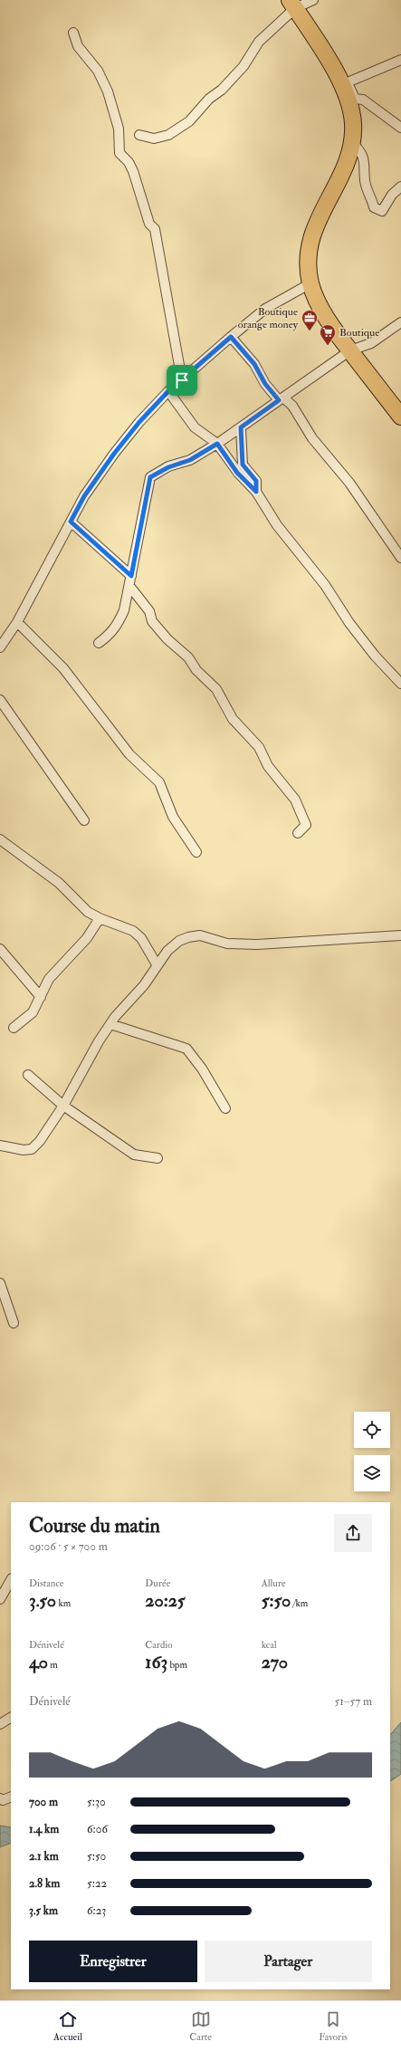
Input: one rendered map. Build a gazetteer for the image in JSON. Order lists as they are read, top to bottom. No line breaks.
{"places":{"office":["Boutique orange money"],"supermarket":["Boutique"]},"page":{"heading":["Course du matin","09:06 · 5 × 700 m"],"stats":[["Distance","3.50 km"],["Durée","20:25"],["Allure","5:50 /km"],["Dénivelé","40 m"],["Cardio","163 bpm"],["kcal","270"]],"chart":["Dénivelé","51–57 m"],"list":[{"name":"700 m","note":"5:30"},{"name":"1.4 km","note":"6:06"},{"name":"2.1 km","note":"5:50"},{"name":"2.8 km","note":"5:22"},{"name":"3.5 km","note":"6:23"}],"buttons":["Enregistrer","Partager"],"tabs":["Accueil","Carte","Favoris"]}}
